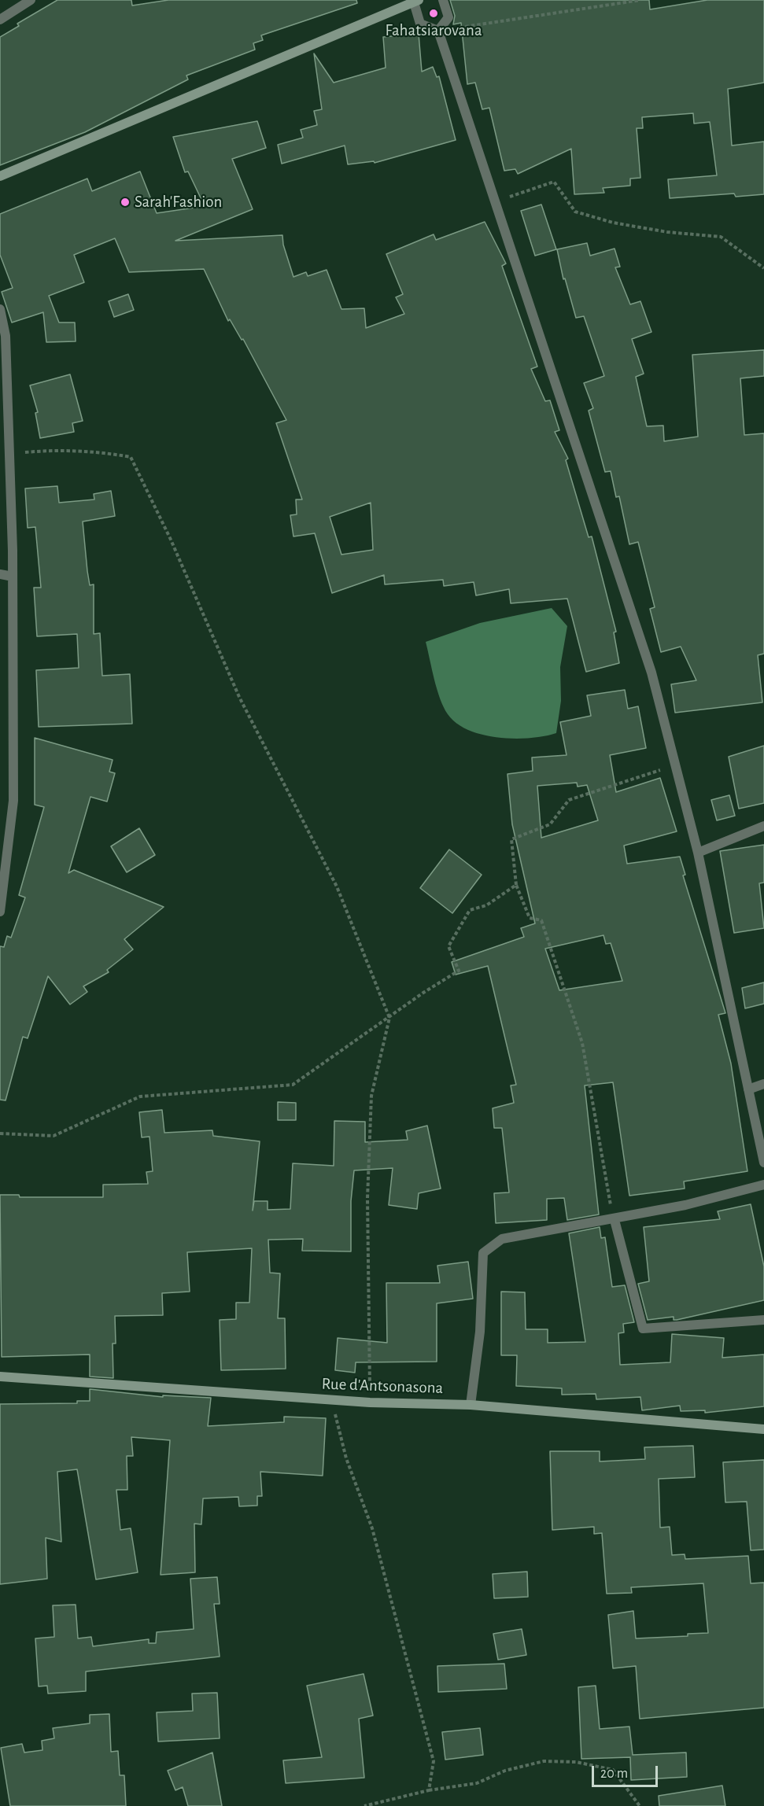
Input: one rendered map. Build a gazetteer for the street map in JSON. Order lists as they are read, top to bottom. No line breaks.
{"streets":{"street":["Rue d'Antsonasona"]},"places":["Fahatsiarovana","Sarah'Fashion"],"scale_bar":"20 m"}
